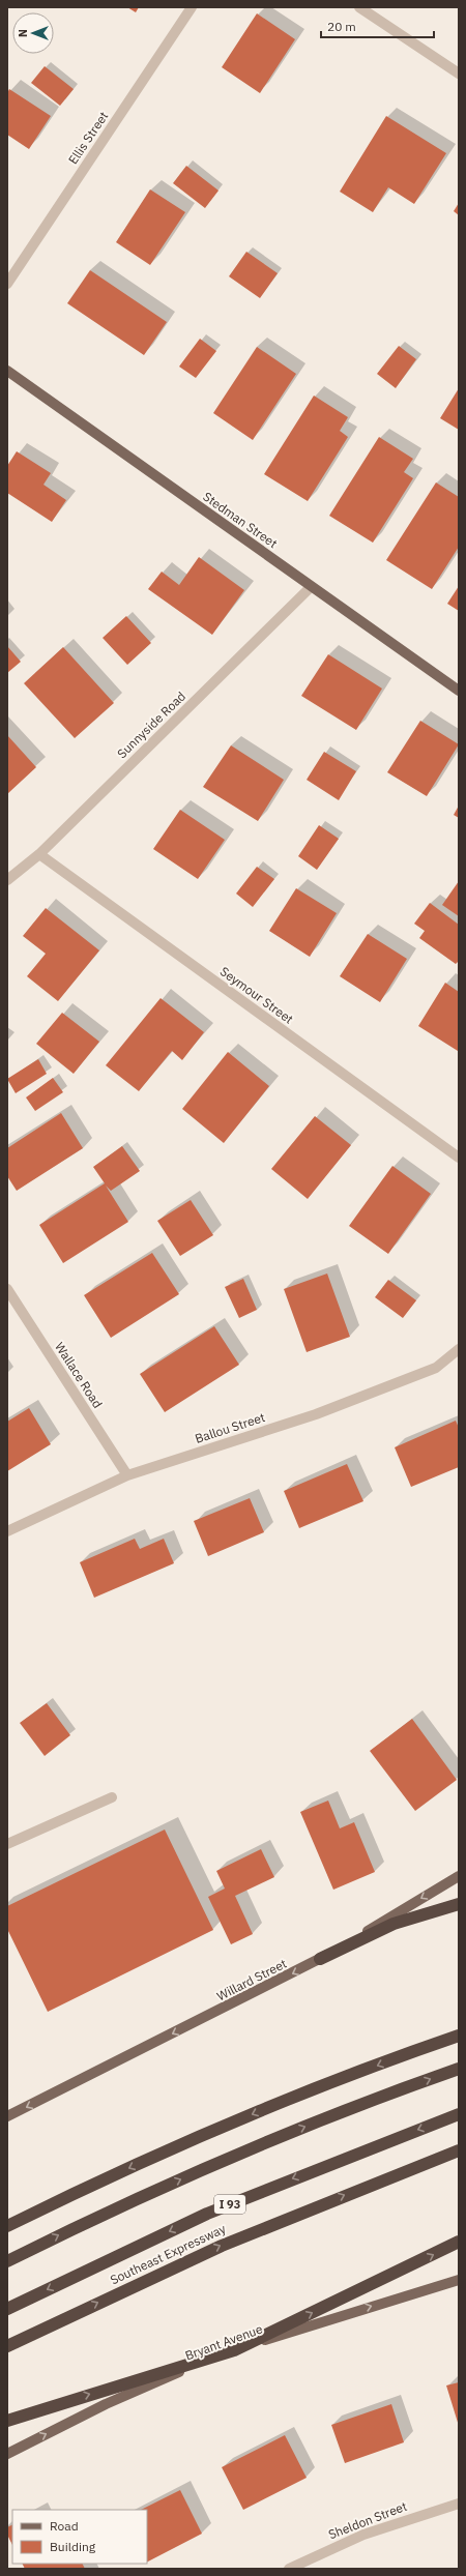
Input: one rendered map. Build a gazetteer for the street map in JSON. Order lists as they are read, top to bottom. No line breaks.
{"streets":{"highway":["I 93","Southeast Expressway"],"main road":["Stedman Street","Willard Street","Bryant Avenue"],"street":["Ellis Street","Sunnyside Road","Seymour Street","Wallace Road","Ballou Street","Sheldon Street"]},"crossings":[["Stedman Street","Sunnyside Road"],["Sunnyside Road","Seymour Street"],["Wallace Road","Ballou Street"]],"one_way":["Willard Street","Bryant Avenue"],"legend":["Road","Building"],"scale_bar":"20 m","north":"left"}
